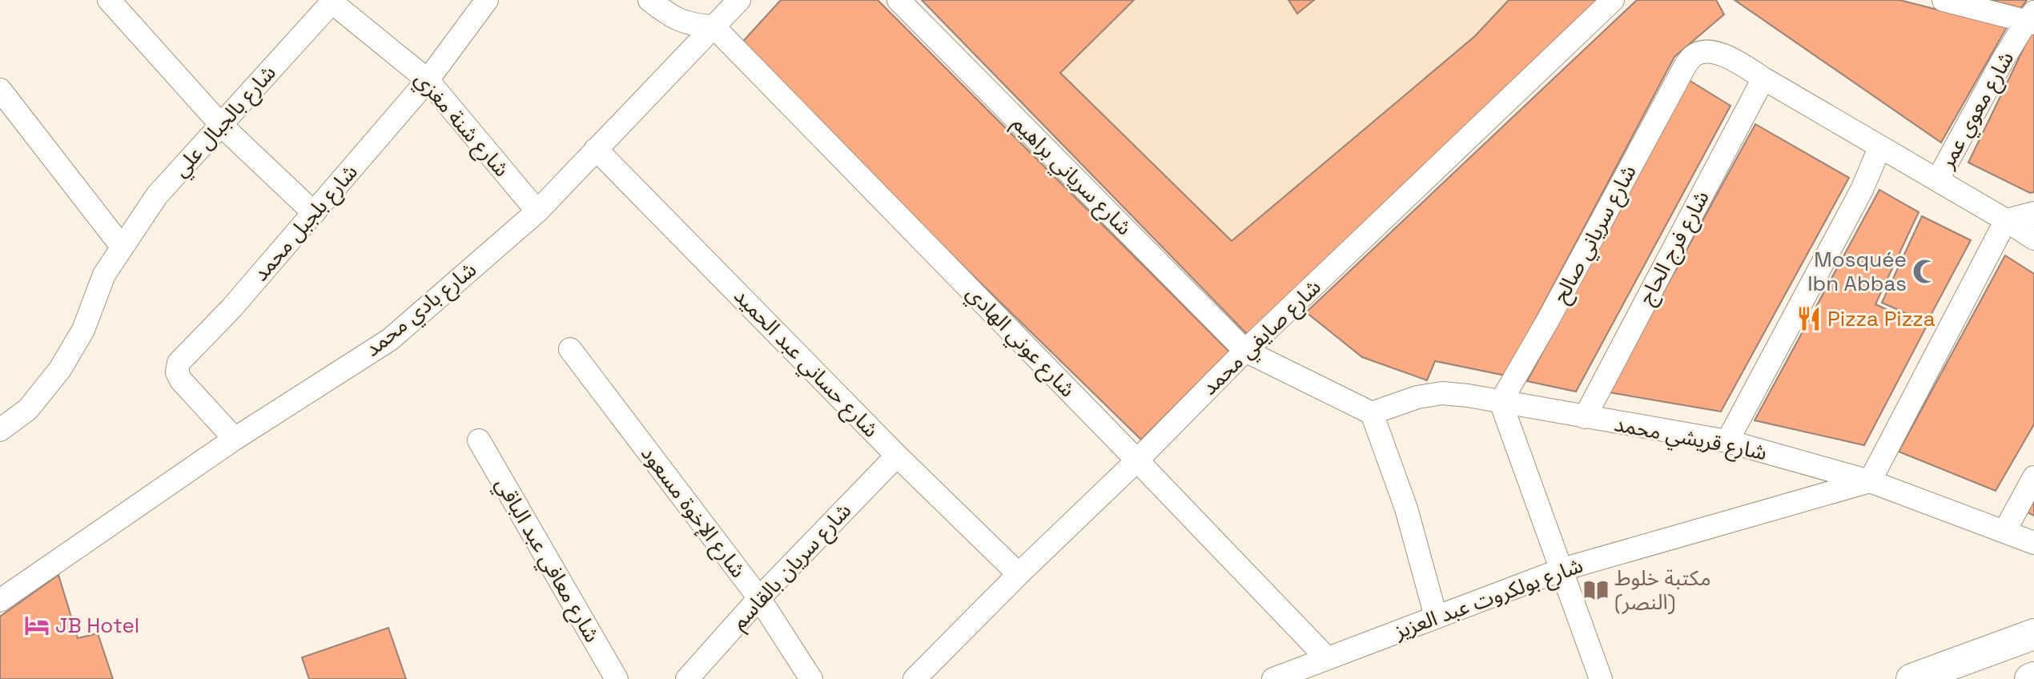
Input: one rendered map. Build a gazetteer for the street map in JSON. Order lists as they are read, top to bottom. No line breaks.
{"streets":{"street":["شارع معوي عمر","شارع بالجبال علي","شارع شنة مغزي","شارع سرياني براهيم","شارع بلجبل محمد","شارع سرياني صالح","شارع فرج الحاج","شارع بادي محمد","شارع صايفي محمد","شارع عوني الهادي","شارع حساني عبد الحميد","شارع قريشي محمد","شارع الإخوة مسعود","شارع معافي عبد الباقي","شارع سريان بالقاسم","شارع بولكروت عبد العزيز"]},"crossings":[["شارع بالجبال علي","شارع شنة مغزي"],["شارع شنة مغزي","شارع بلجبل محمد"],["شارع شنة مغزي","شارع بادي محمد"],["شارع سرياني براهيم","شارع صايفي محمد"],["شارع سرياني براهيم","شارع قريشي محمد"],["شارع بلجبل محمد","شارع بادي محمد"],["شارع سرياني صالح","شارع فرج الحاج"],["شارع سرياني صالح","شارع قريشي محمد"],["شارع فرج الحاج","شارع قريشي محمد"],["شارع بادي محمد","شارع عوني الهادي"],["شارع بادي محمد","شارع حساني عبد الحميد"],["شارع صايفي محمد","شارع عوني الهادي"],["شارع صايفي محمد","شارع حساني عبد الحميد"],["شارع عوني الهادي","شارع بولكروت عبد العزيز"],["شارع حساني عبد الحميد","شارع سريان بالقاسم"],["شارع قريشي محمد","شارع بولكروت عبد العزيز"],["شارع الإخوة مسعود","شارع سريان بالقاسم"]],"places":{"mosque":["Mosquée Ibn Abbas"],"restaurant":["Pizza Pizza"],"library":["مكتبة خلوط (النصر)"],"hotel":["JB Hotel"]}}
